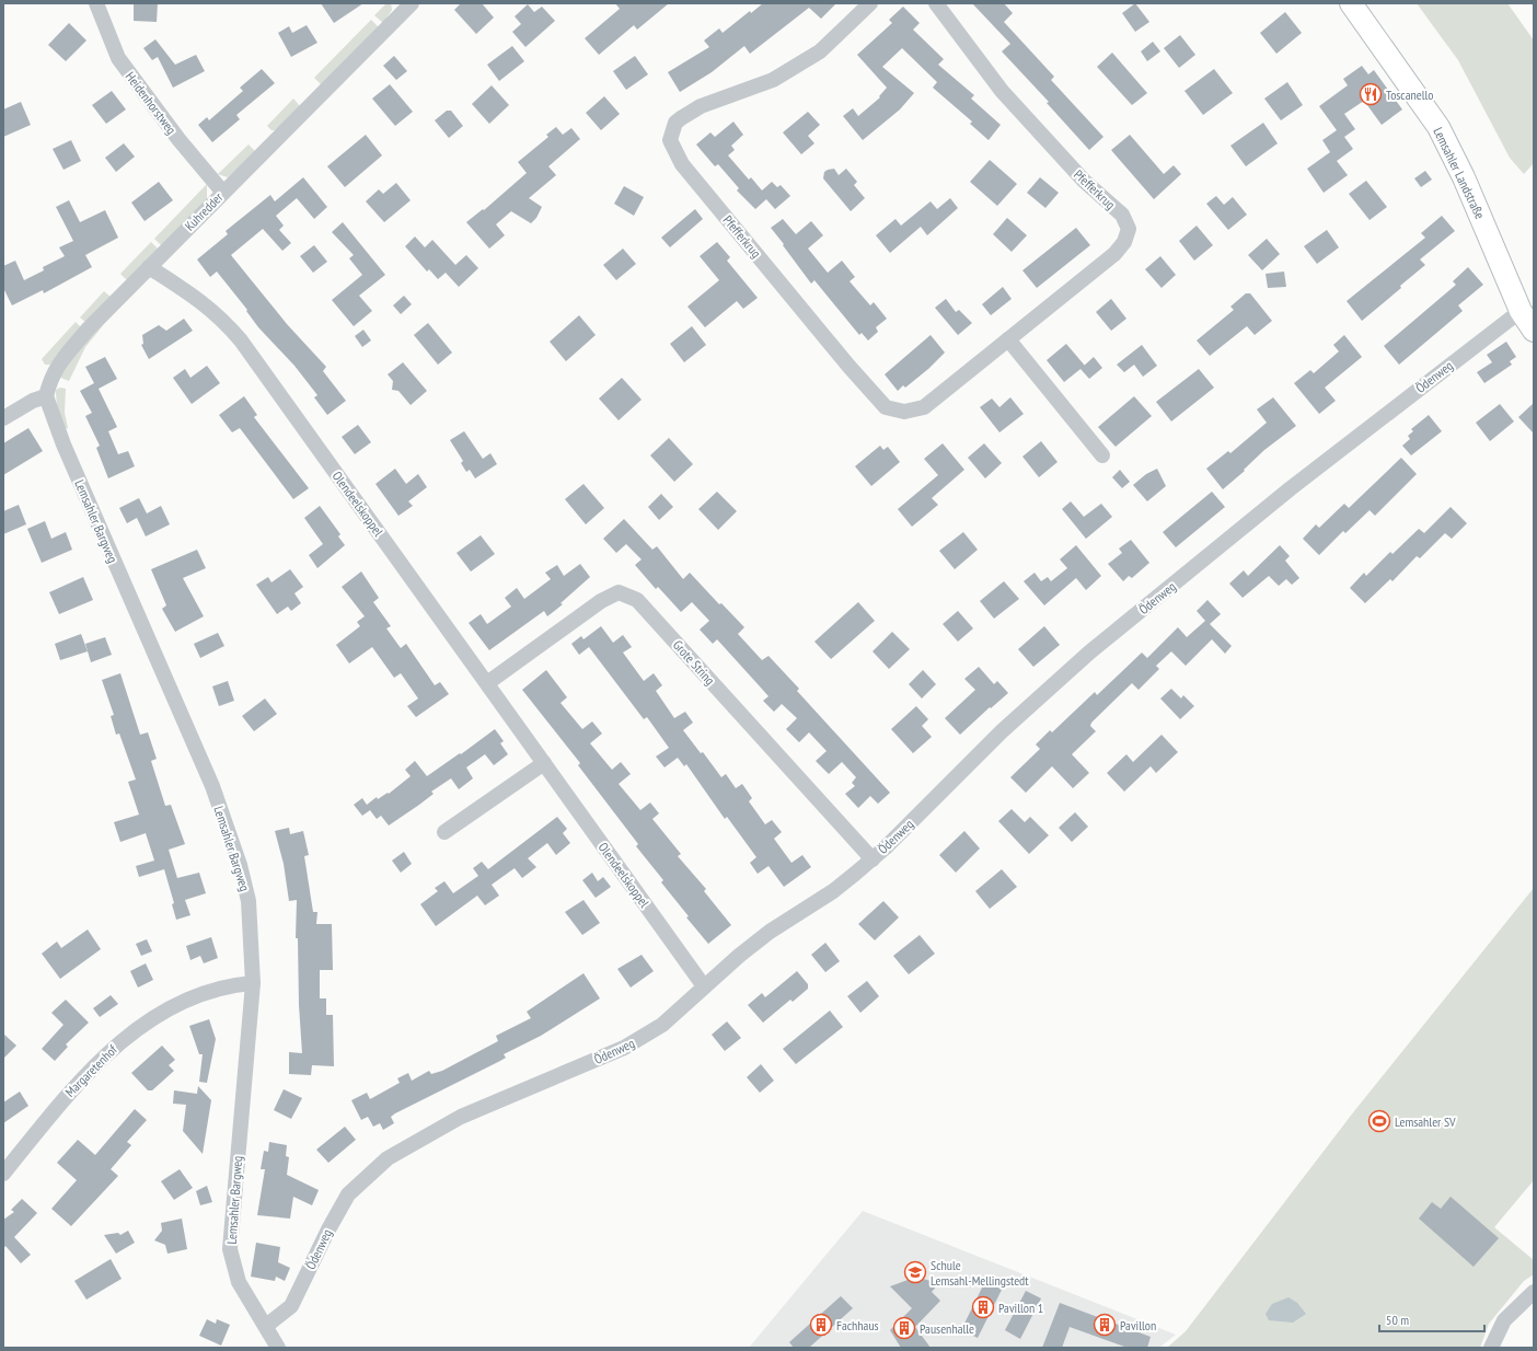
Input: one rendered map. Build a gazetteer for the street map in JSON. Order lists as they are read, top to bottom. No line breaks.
{"streets":{"main road":["Lemsahler Landstraße"],"street":["Heidenhorstweg","Pfefferkrug","Kuhredder","Ödenweg","Olendeelskoppel","Lemsahler Bargweg","Grote String","Margaretenhof"]},"crossings":[["Heidenhorstweg","Kuhredder"],["Lemsahler Landstraße","Ödenweg"],["Kuhredder","Olendeelskoppel"],["Kuhredder","Lemsahler Bargweg"],["Ödenweg","Olendeelskoppel"],["Ödenweg","Lemsahler Bargweg"],["Ödenweg","Grote String"],["Olendeelskoppel","Grote String"],["Lemsahler Bargweg","Margaretenhof"]],"places":{"restaurant":["Toscanello"],"sports":["Lemsahler SV"],"school or university":["Schule Lemsahl-Mellingstedt"],"building":["Pavillon 1","Fachhaus","Pavillon","Pausenhalle"]},"scale_bar":"50 m"}
